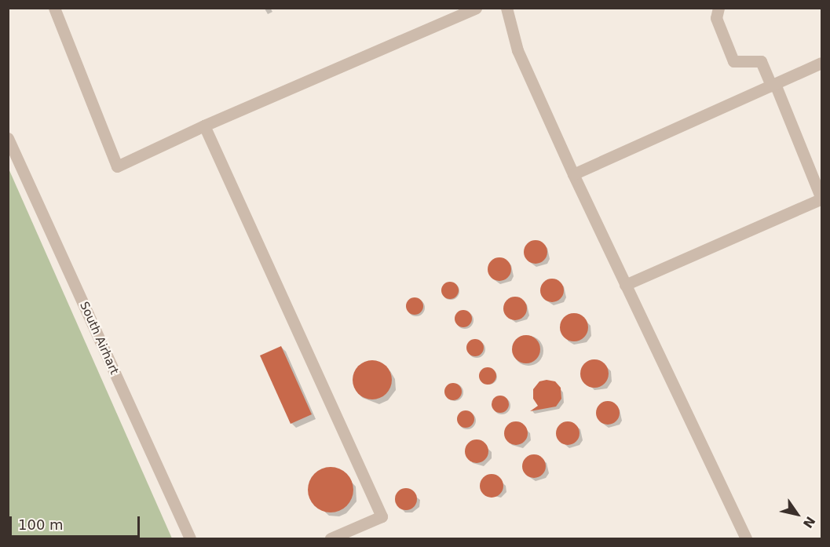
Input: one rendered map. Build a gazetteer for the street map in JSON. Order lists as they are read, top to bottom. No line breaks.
{"streets":{"street":["South Airhart"]},"scale_bar":"100 m","north":"bottom right"}
